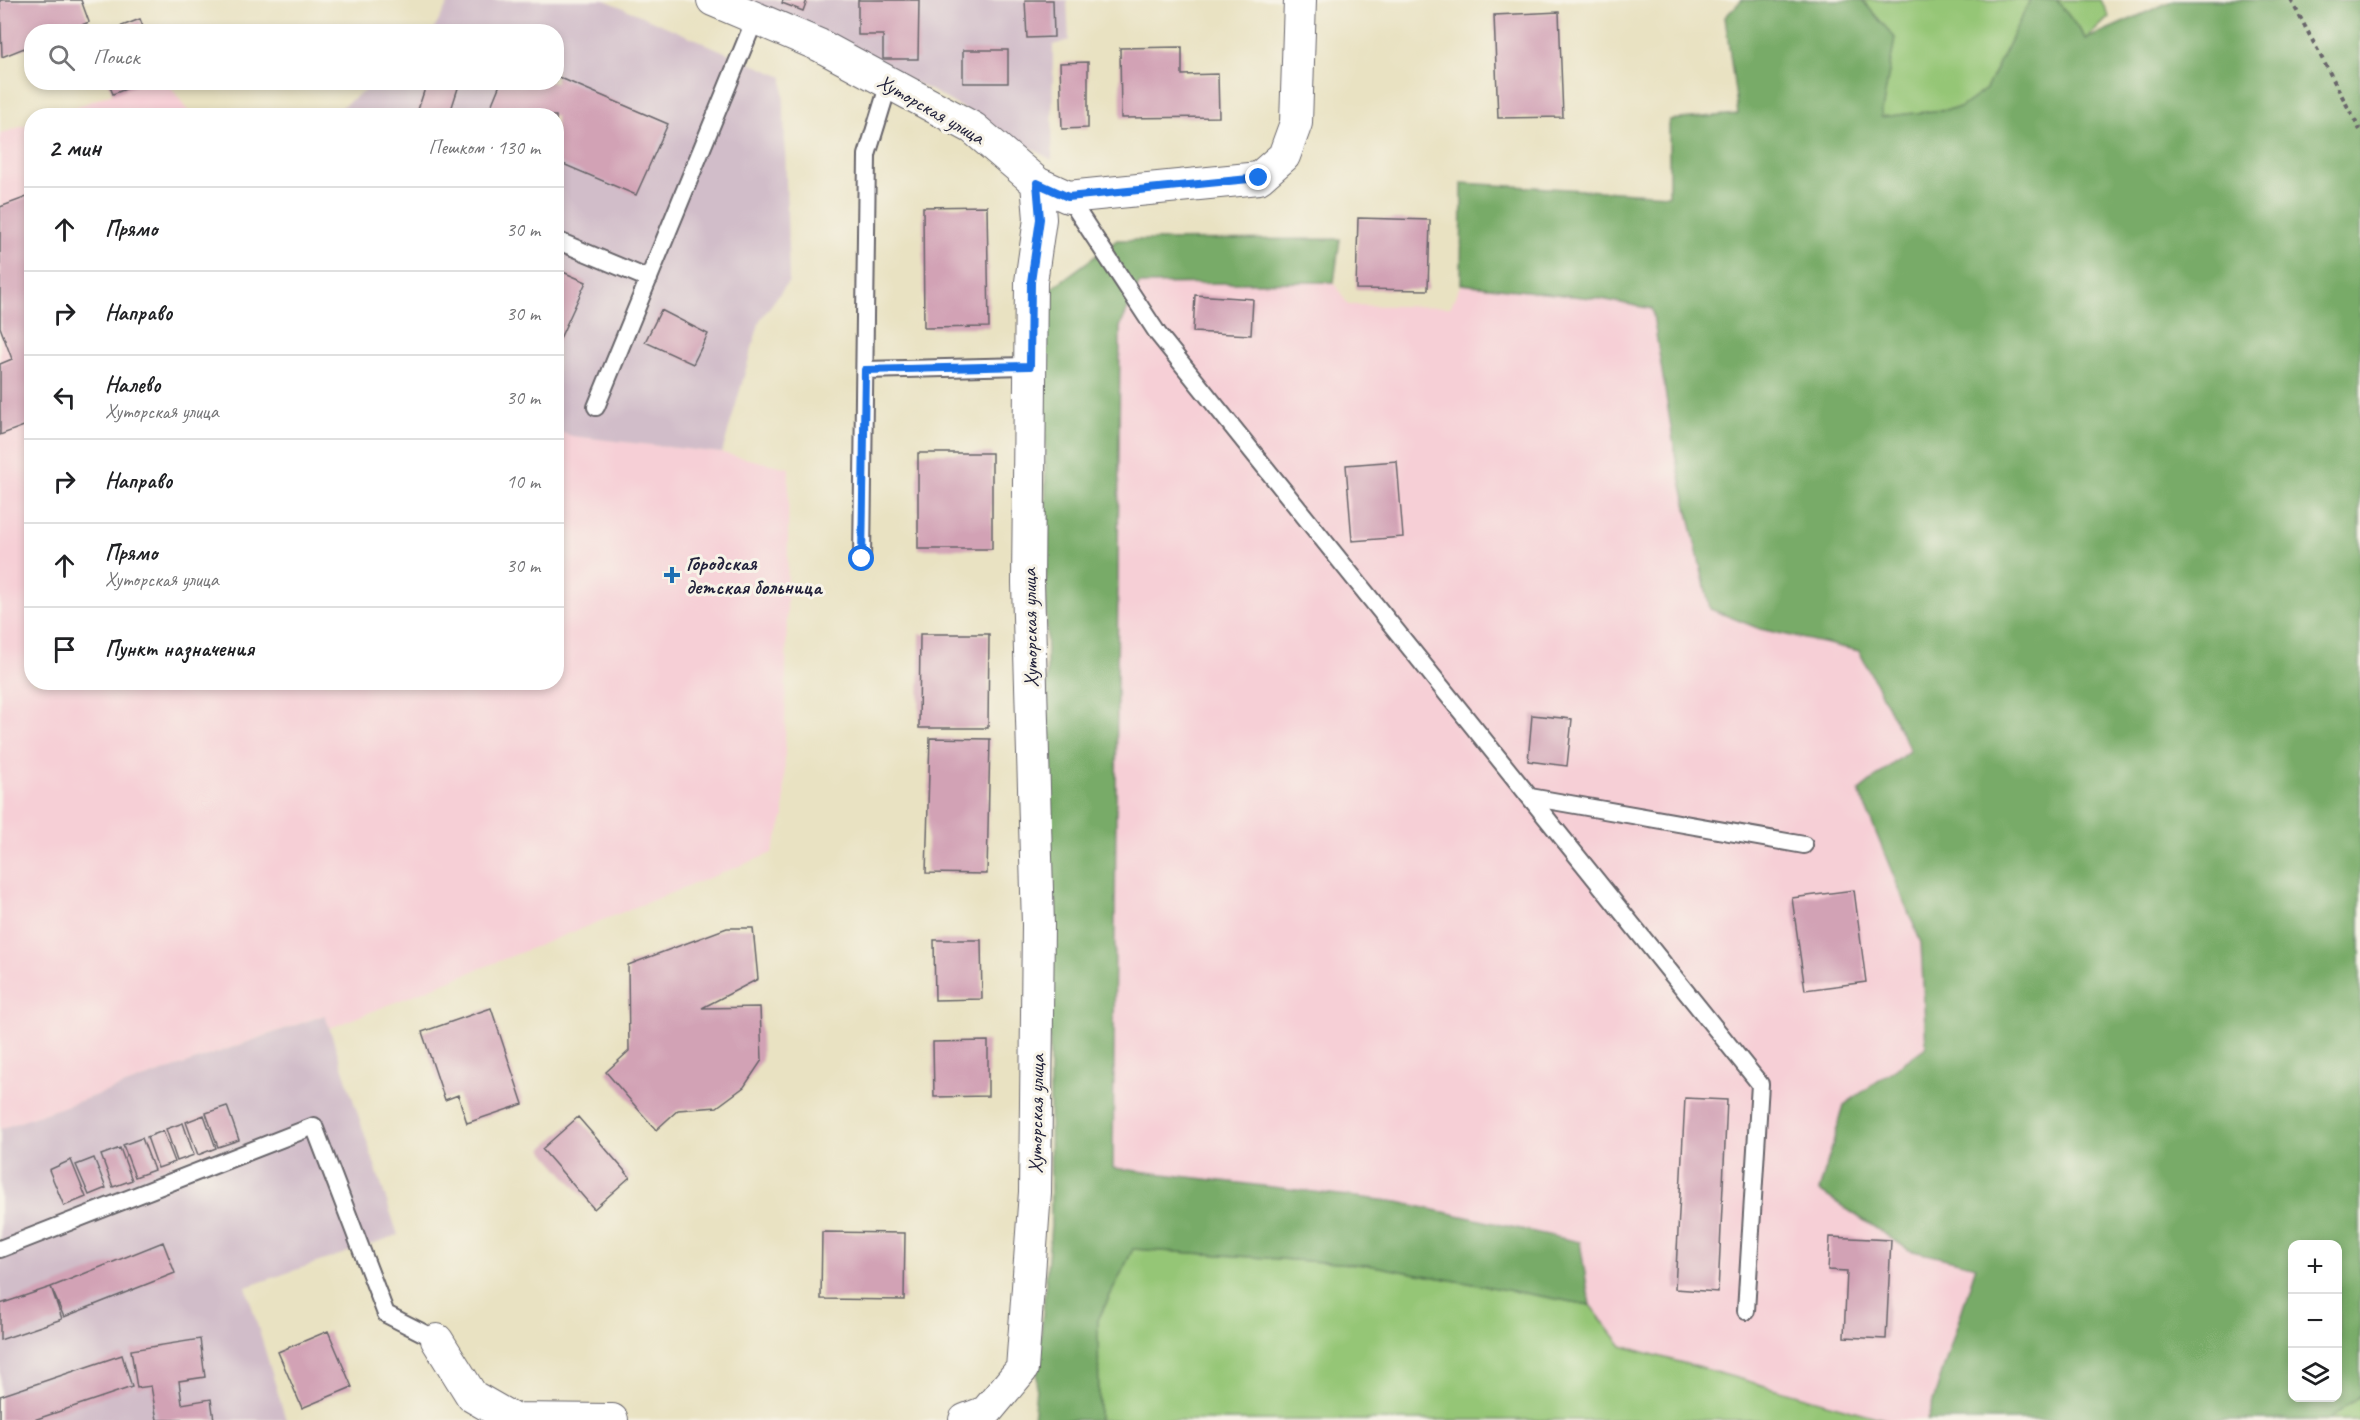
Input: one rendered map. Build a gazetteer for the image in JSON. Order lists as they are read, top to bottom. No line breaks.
{"streets":{"street":["Хуторская улица"]},"places":{"health":["Городская детская больница"]},"page":{"search":"Поиск","heading":["2 мин","Пешком · 130 m"],"list":[["Прямо","30 m"],["Направо","30 m"],["Налево","Хуторская улица","30 m"],["Направо","10 m"],["Прямо","Хуторская улица","30 m"],"Пункт назначения"],"map_buttons":["+","−"]}}
